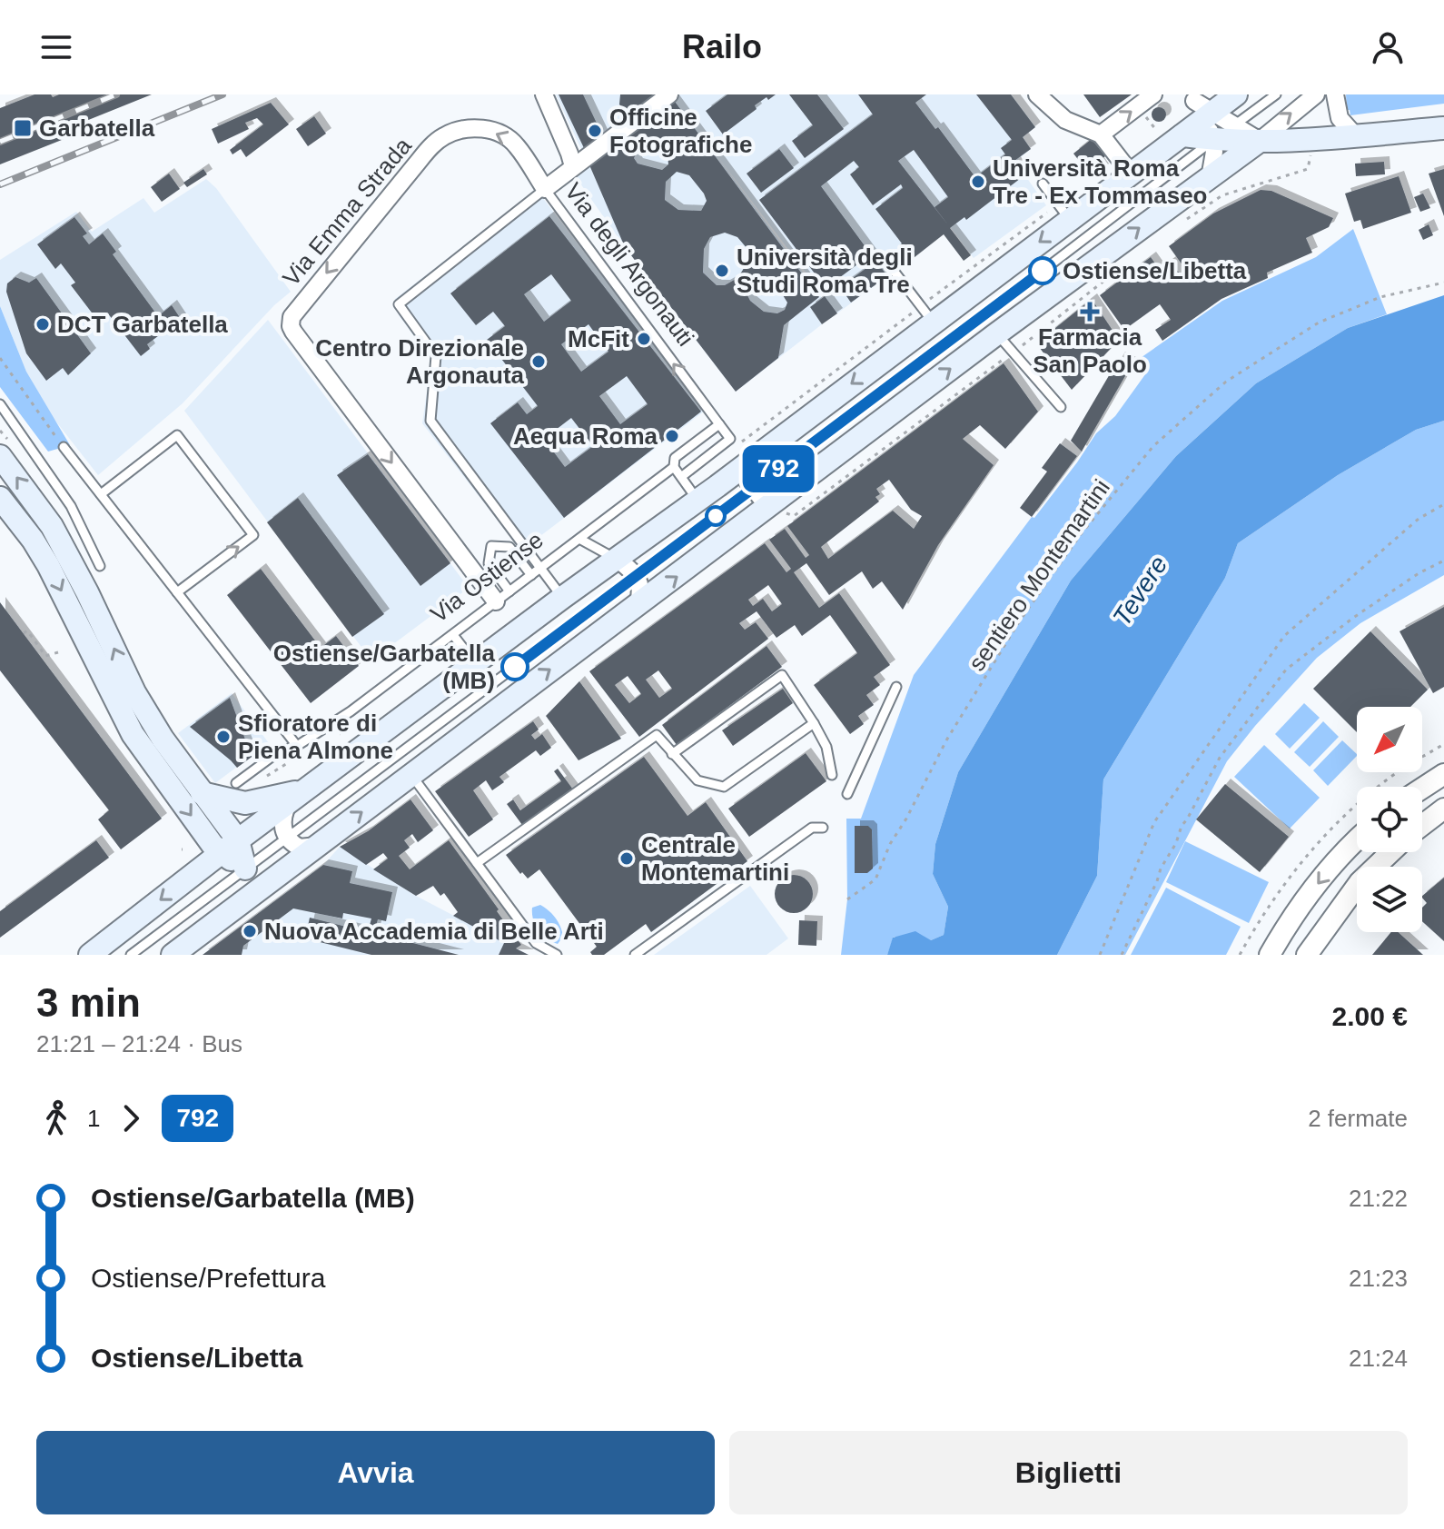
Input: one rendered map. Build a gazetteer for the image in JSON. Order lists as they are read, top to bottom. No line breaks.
{"streets":{"street":["Via Emma Strada","Via degli Argonauti"],"lane":["Via Ostiense"],"path":["sentiero Montemartini"]},"crossings":[["Via Emma Strada","Via degli Argonauti"],["Via Emma Strada","Via Ostiense"],["Via degli Argonauti","Via Ostiense"]],"one_way":["Via degli Argonauti"],"water":["Tevere"],"places":{"transit":["Garbatella"],"other":["Officine Fotografiche","Università Roma Tre - Ex Tommaseo","Università degli Studi Roma Tre","Ostiense/Libetta","DCT Garbatella","McFit","Centro Direzionale Argonauta","Aequa Roma","Ostiense/Garbatella (MB)","Sfioratore di Piena Almone","Centrale Montemartini","Nuova Accademia di Belle Arti"],"health":["Farmacia San Paolo"]},"lines":["bus line 792"],"north":"bottom left","page":{"header":"Railo","on_map":"792","heading":["3 min","21:21 – 21:24 · Bus","2.00 €"],"legs":["1","792","2 fermate"],"list":[{"name":"Ostiense/Garbatella (MB)","value":"21:22"},{"name":"Ostiense/Prefettura","value":"21:23"},{"name":"Ostiense/Libetta","value":"21:24"}],"buttons":["Avvia","Biglietti"]}}
